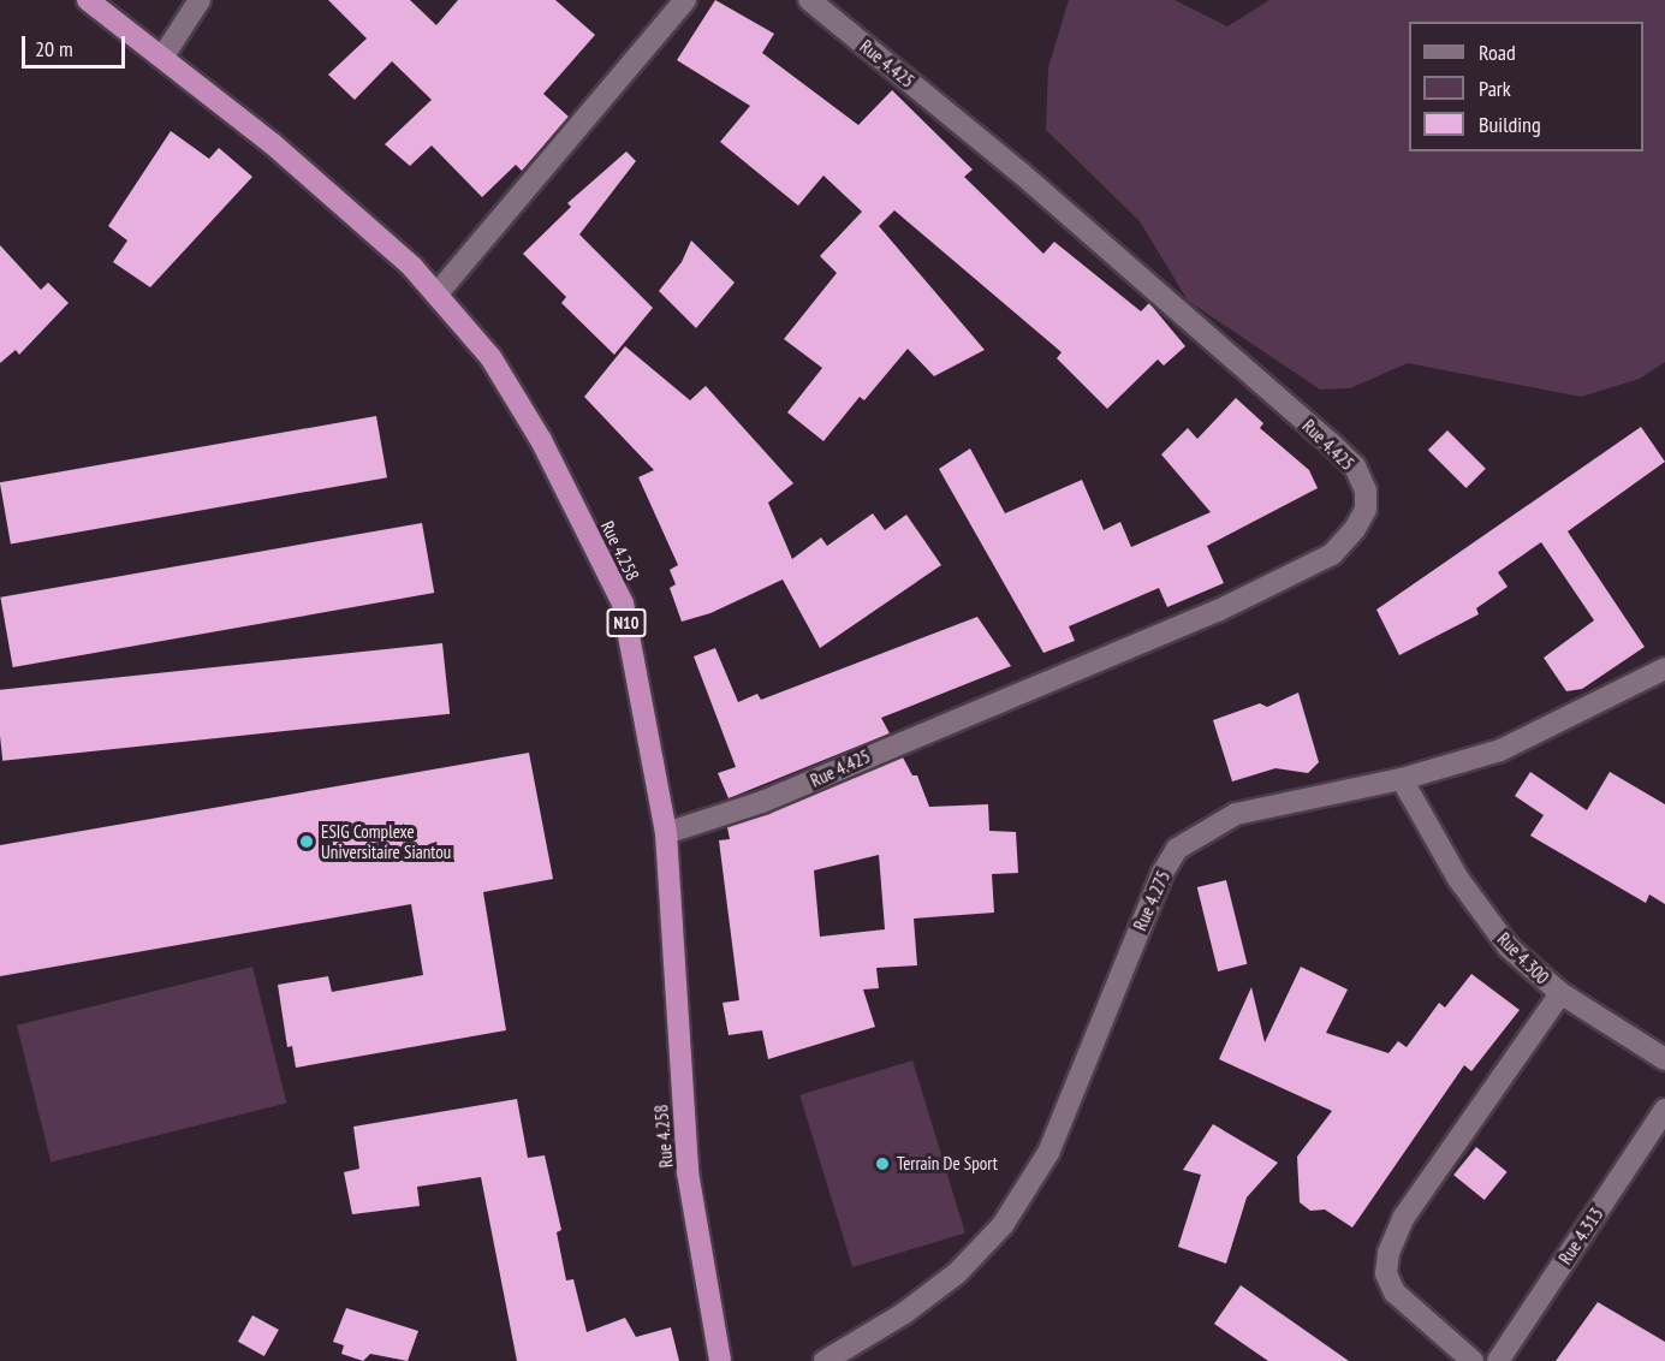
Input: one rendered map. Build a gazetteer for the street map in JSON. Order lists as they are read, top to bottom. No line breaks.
{"streets":{"highway":["Rue 4.258","N10"],"street":["Rue 4.425","Rue 4.275","Rue 4.300","Rue 4.313"]},"crossings":[["Rue 4.425","Rue 4.258"],["Rue 4.275","Rue 4.300"]],"places":["ESIG Complexe Universitaire Siantou","Terrain De Sport"],"legend":["Road","Park","Building"],"scale_bar":"20 m"}
